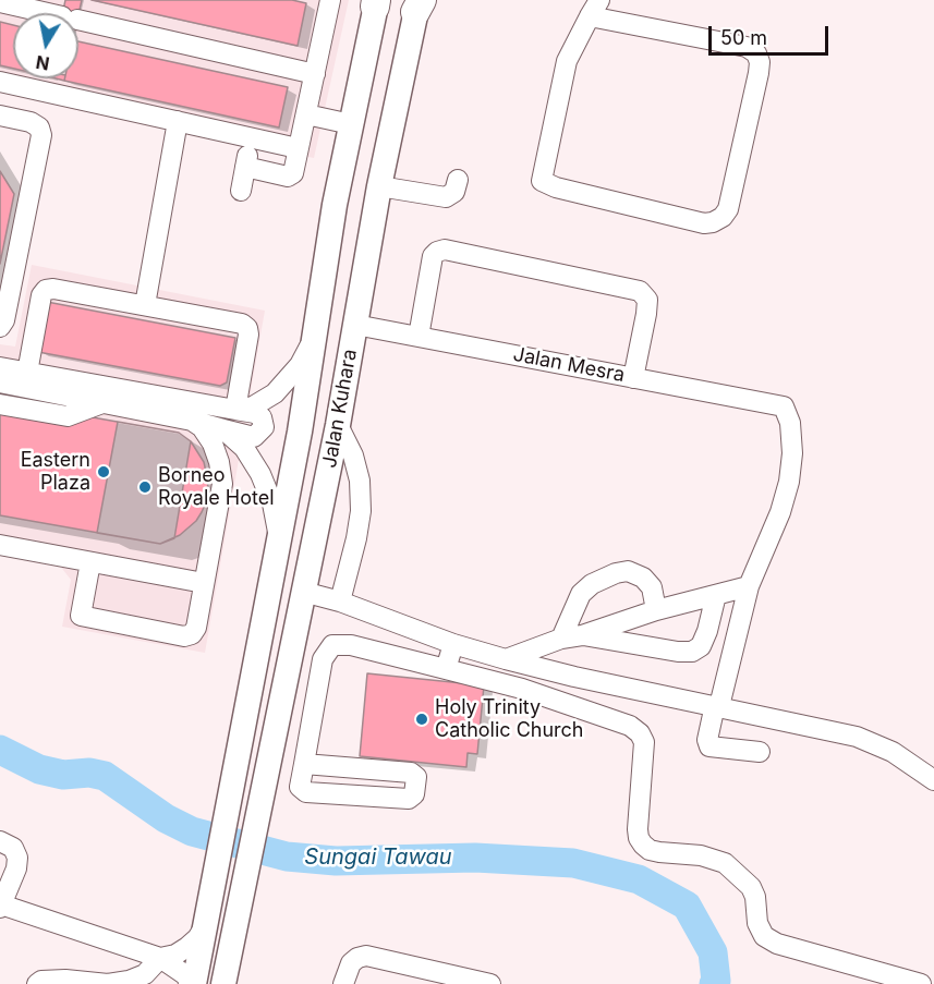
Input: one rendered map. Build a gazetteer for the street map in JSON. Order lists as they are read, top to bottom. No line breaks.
{"streets":{"main road":["Jalan Kuhara"],"street":["Jalan Mesra"]},"crossings":[["Jalan Mesra","Jalan Kuhara"]],"water":["Sungai Tawau"],"places":["Eastern Plaza","Borneo Royale Hotel","Holy Trinity Catholic Church"],"scale_bar":"50 m","north":"bottom"}
